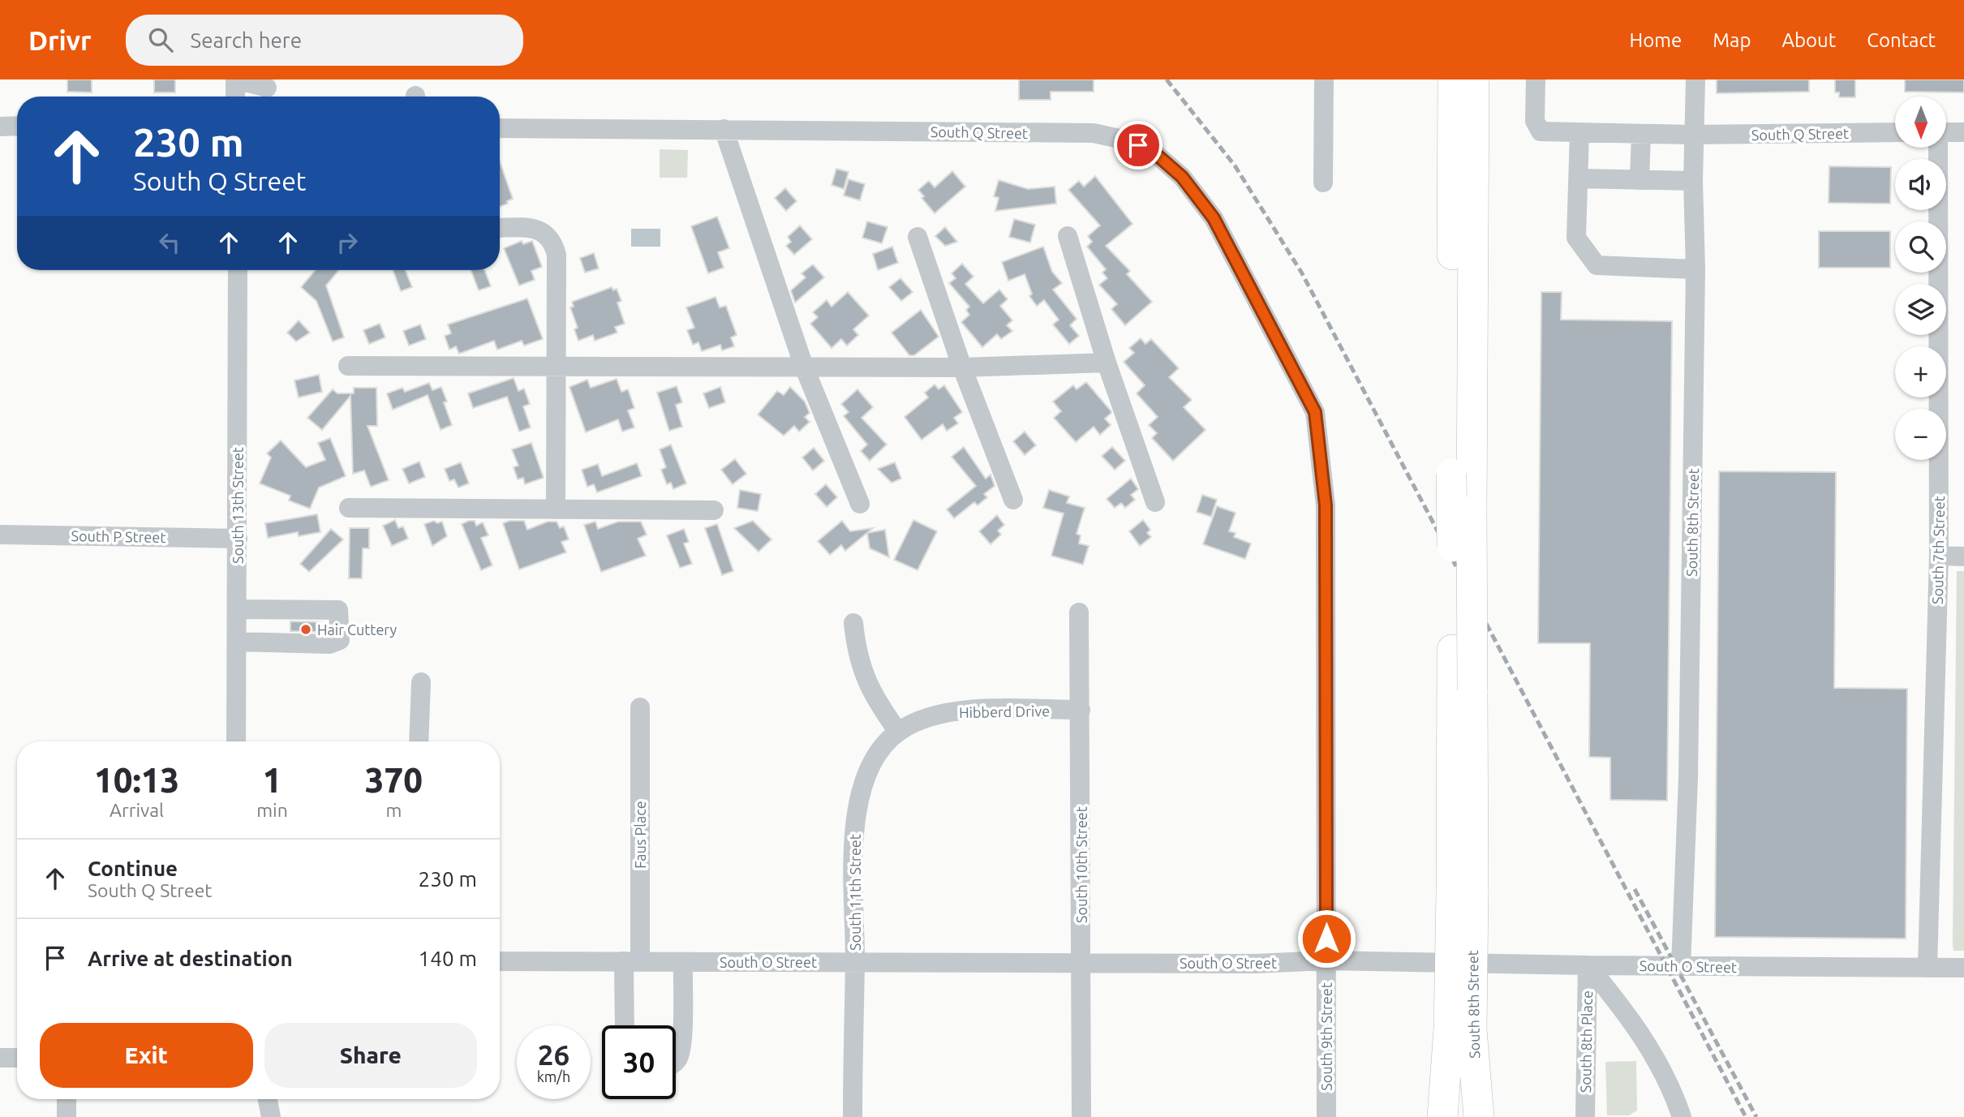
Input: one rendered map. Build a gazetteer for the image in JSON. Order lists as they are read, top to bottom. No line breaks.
{"streets":{"highway":["South 8th Street"],"street":["South Q Street","South 13th Street","South P Street","South 7th Street","Hibberd Drive","Faus Place","South 10th Street","South 11th Street","South O Street","South 9th Street","South 8th Place"]},"crossings":[["South Q Street","South 8th Street"],["South Q Street","South 9th Street"],["South 13th Street","South P Street"],["South 8th Street","South O Street"],["South 7th Street","South O Street"],["Hibberd Drive","South 10th Street"],["Hibberd Drive","South 11th Street"],["Faus Place","South O Street"],["South 10th Street","South O Street"],["South 11th Street","South O Street"],["South O Street","South 9th Street"],["South O Street","South 8th Place"]],"places":["Hair Cuttery"],"north":"bottom","page":{"header":"Drivr","search":"Search here","nav":["Home","Map","About","Contact"],"map_buttons":["+","−"],"turn":["230 m","South Q Street"],"eta":["10:13","Arrival","1","min","370","m"],"list":[{"name":"Continue","note":"South Q Street","value":"230 m"},{"name":"Arrive at destination","value":"140 m"}],"buttons":["Exit","Share"],"speed":"26 km/h","limit":"30"}}
